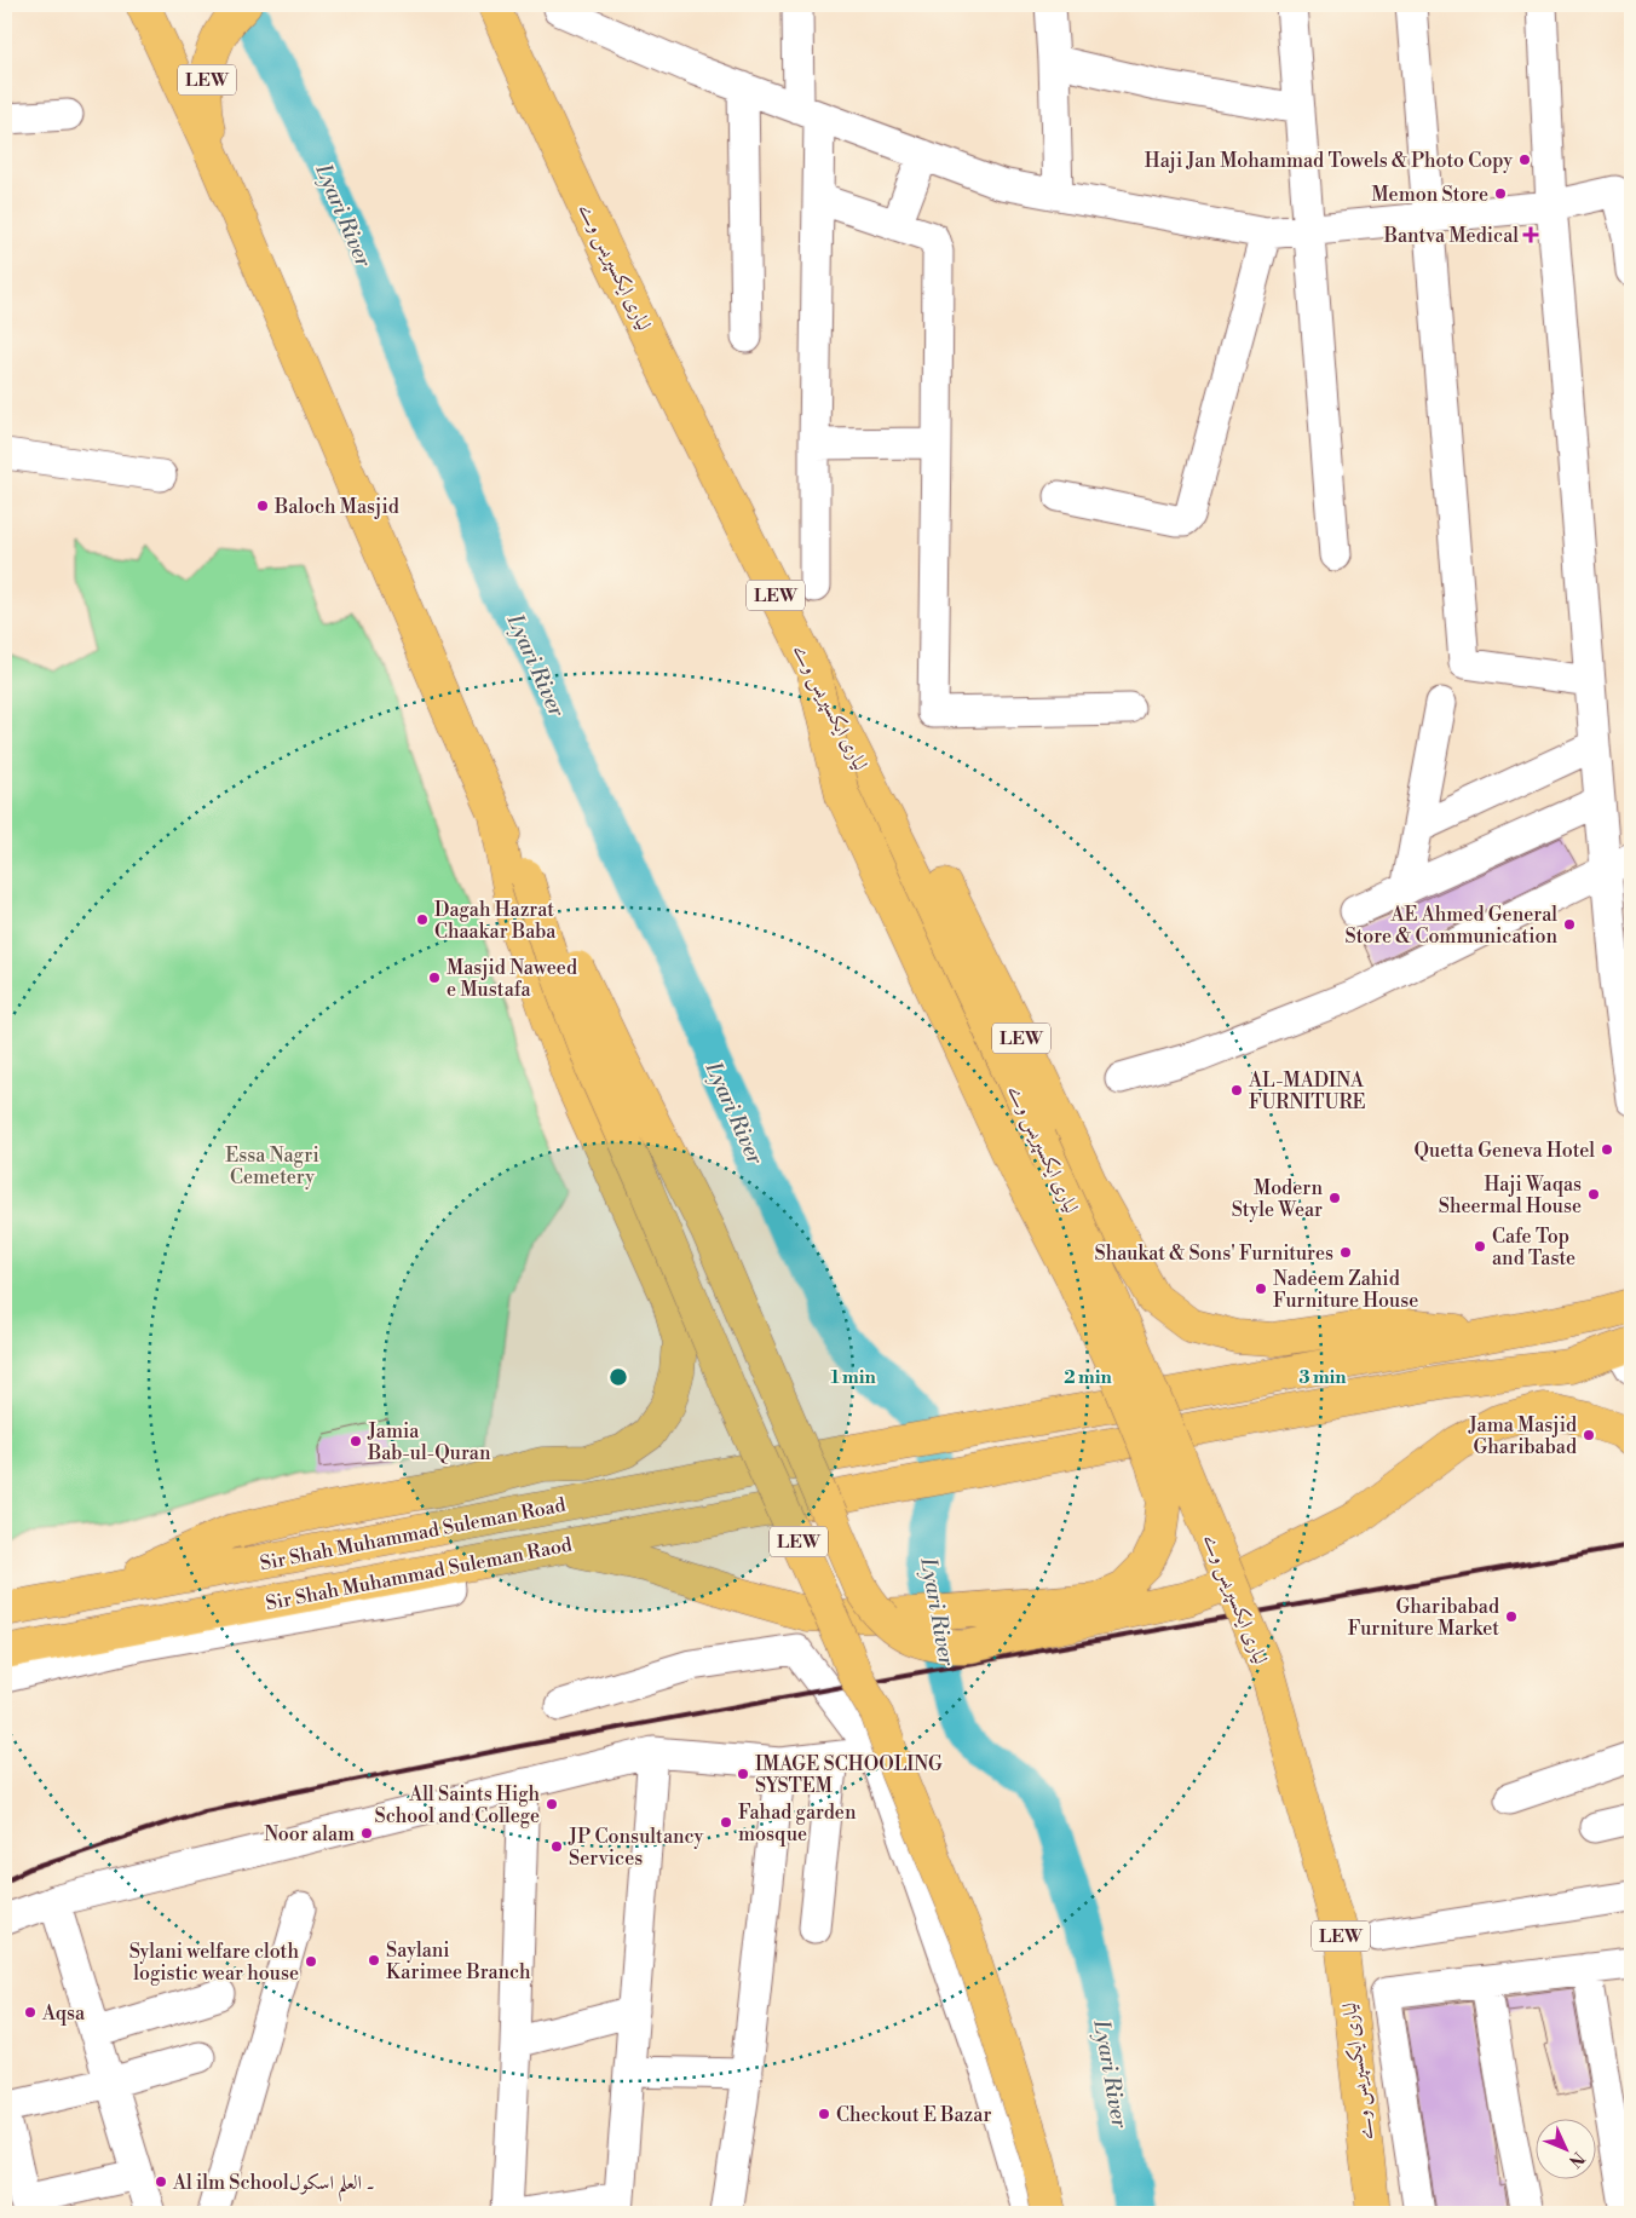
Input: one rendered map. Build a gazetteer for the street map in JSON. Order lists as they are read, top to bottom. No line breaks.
{"streets":{"highway":["LEW","لیاری ایکسپریس وے","Sir Shah Muhammad Suleman Road","Sir Shah Muhammad Suleman Raod"]},"crossings":[["LEW","لیاری ایکسپریس وے"],["LEW","Sir Shah Muhammad Suleman Road"],["LEW","Sir Shah Muhammad Suleman Raod"]],"water":["Lyari River"],"parks":["Essa Nagri Cemetery"],"places":{"other":["Haji Jan Mohammad Towels & Photo Copy","Memon Store","Baloch Masjid","Dagah Hazrat Chaakar Baba","AE Ahmed General Store & Communication","Masjid Naweed e Mustafa","AL-MADINA FURNITURE","Quetta Geneva Hotel","Haji Waqas Sheermal House","Modern Style Wear","Cafe Top and Taste","Shaukat & Sons' Furnitures","Nadeem Zahid Furniture House","Jama Masjid Gharibabad","Jamia Bab-ul-Quran","Gharibabad Furniture Market","IMAGE SCHOOLING SYSTEM","All Saints High School and College","Fahad garden mosque","Noor alam","JP Consultancy Services","Saylani Karimee Branch","Sylani welfare cloth logistic wear house","Aqsa","Checkout E Bazar","Al ilm School۔ العلم اسکول"],"health":["Bantva Medical"]},"north":"bottom right","rings":["1 min","2 min","3 min"]}
